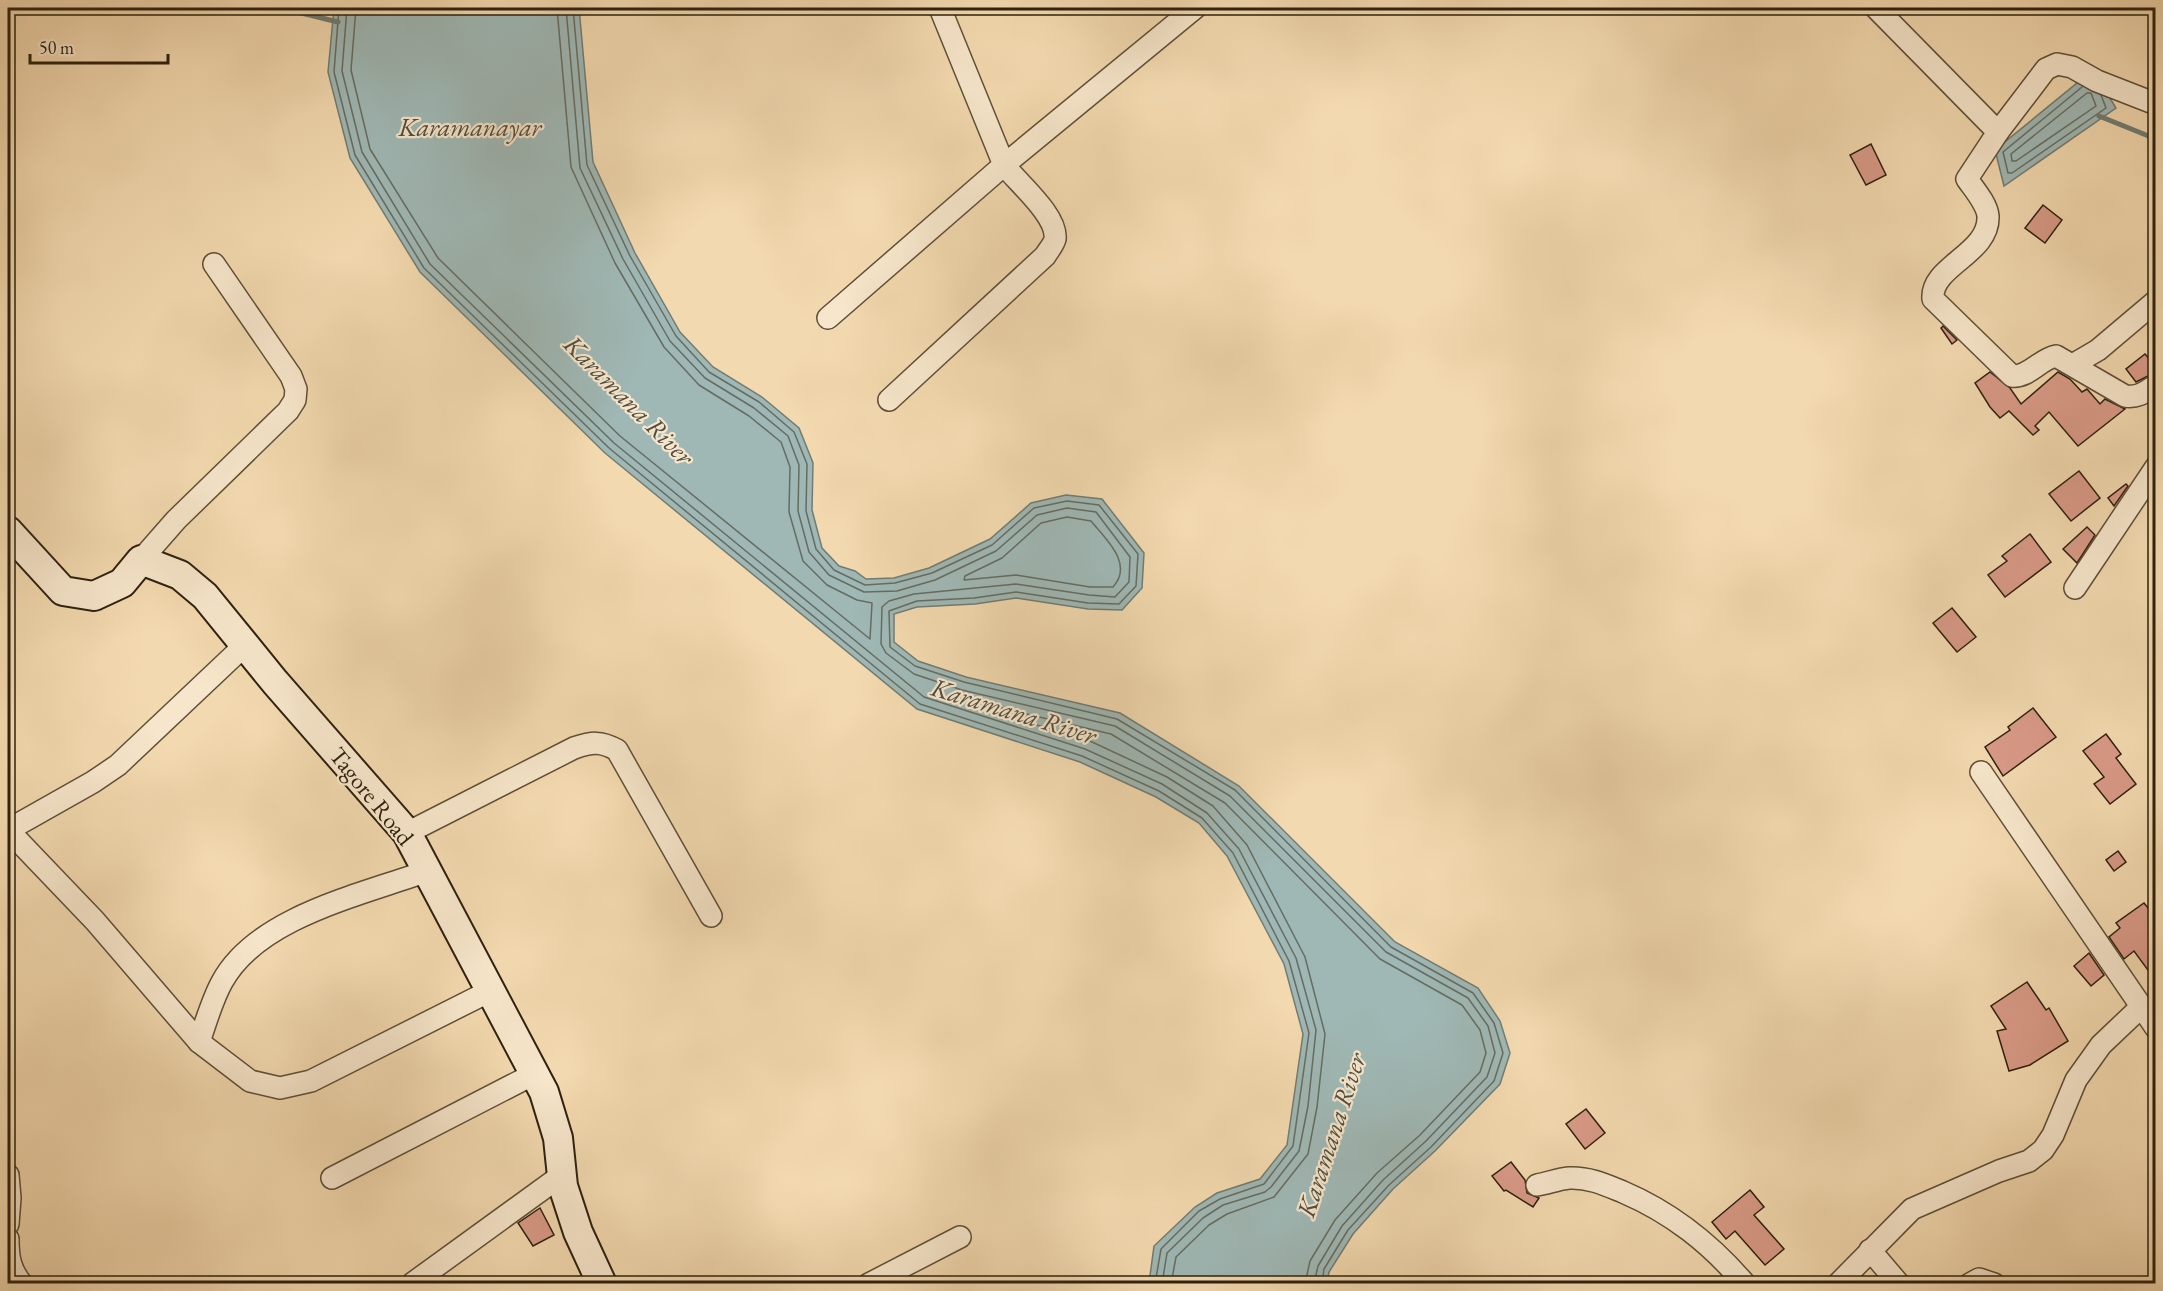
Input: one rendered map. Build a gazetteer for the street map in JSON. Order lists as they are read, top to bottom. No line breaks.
{"streets":{"street":["Tagore Road"]},"water":["Karamanayar","Karamana River"],"scale_bar":"50 m"}
